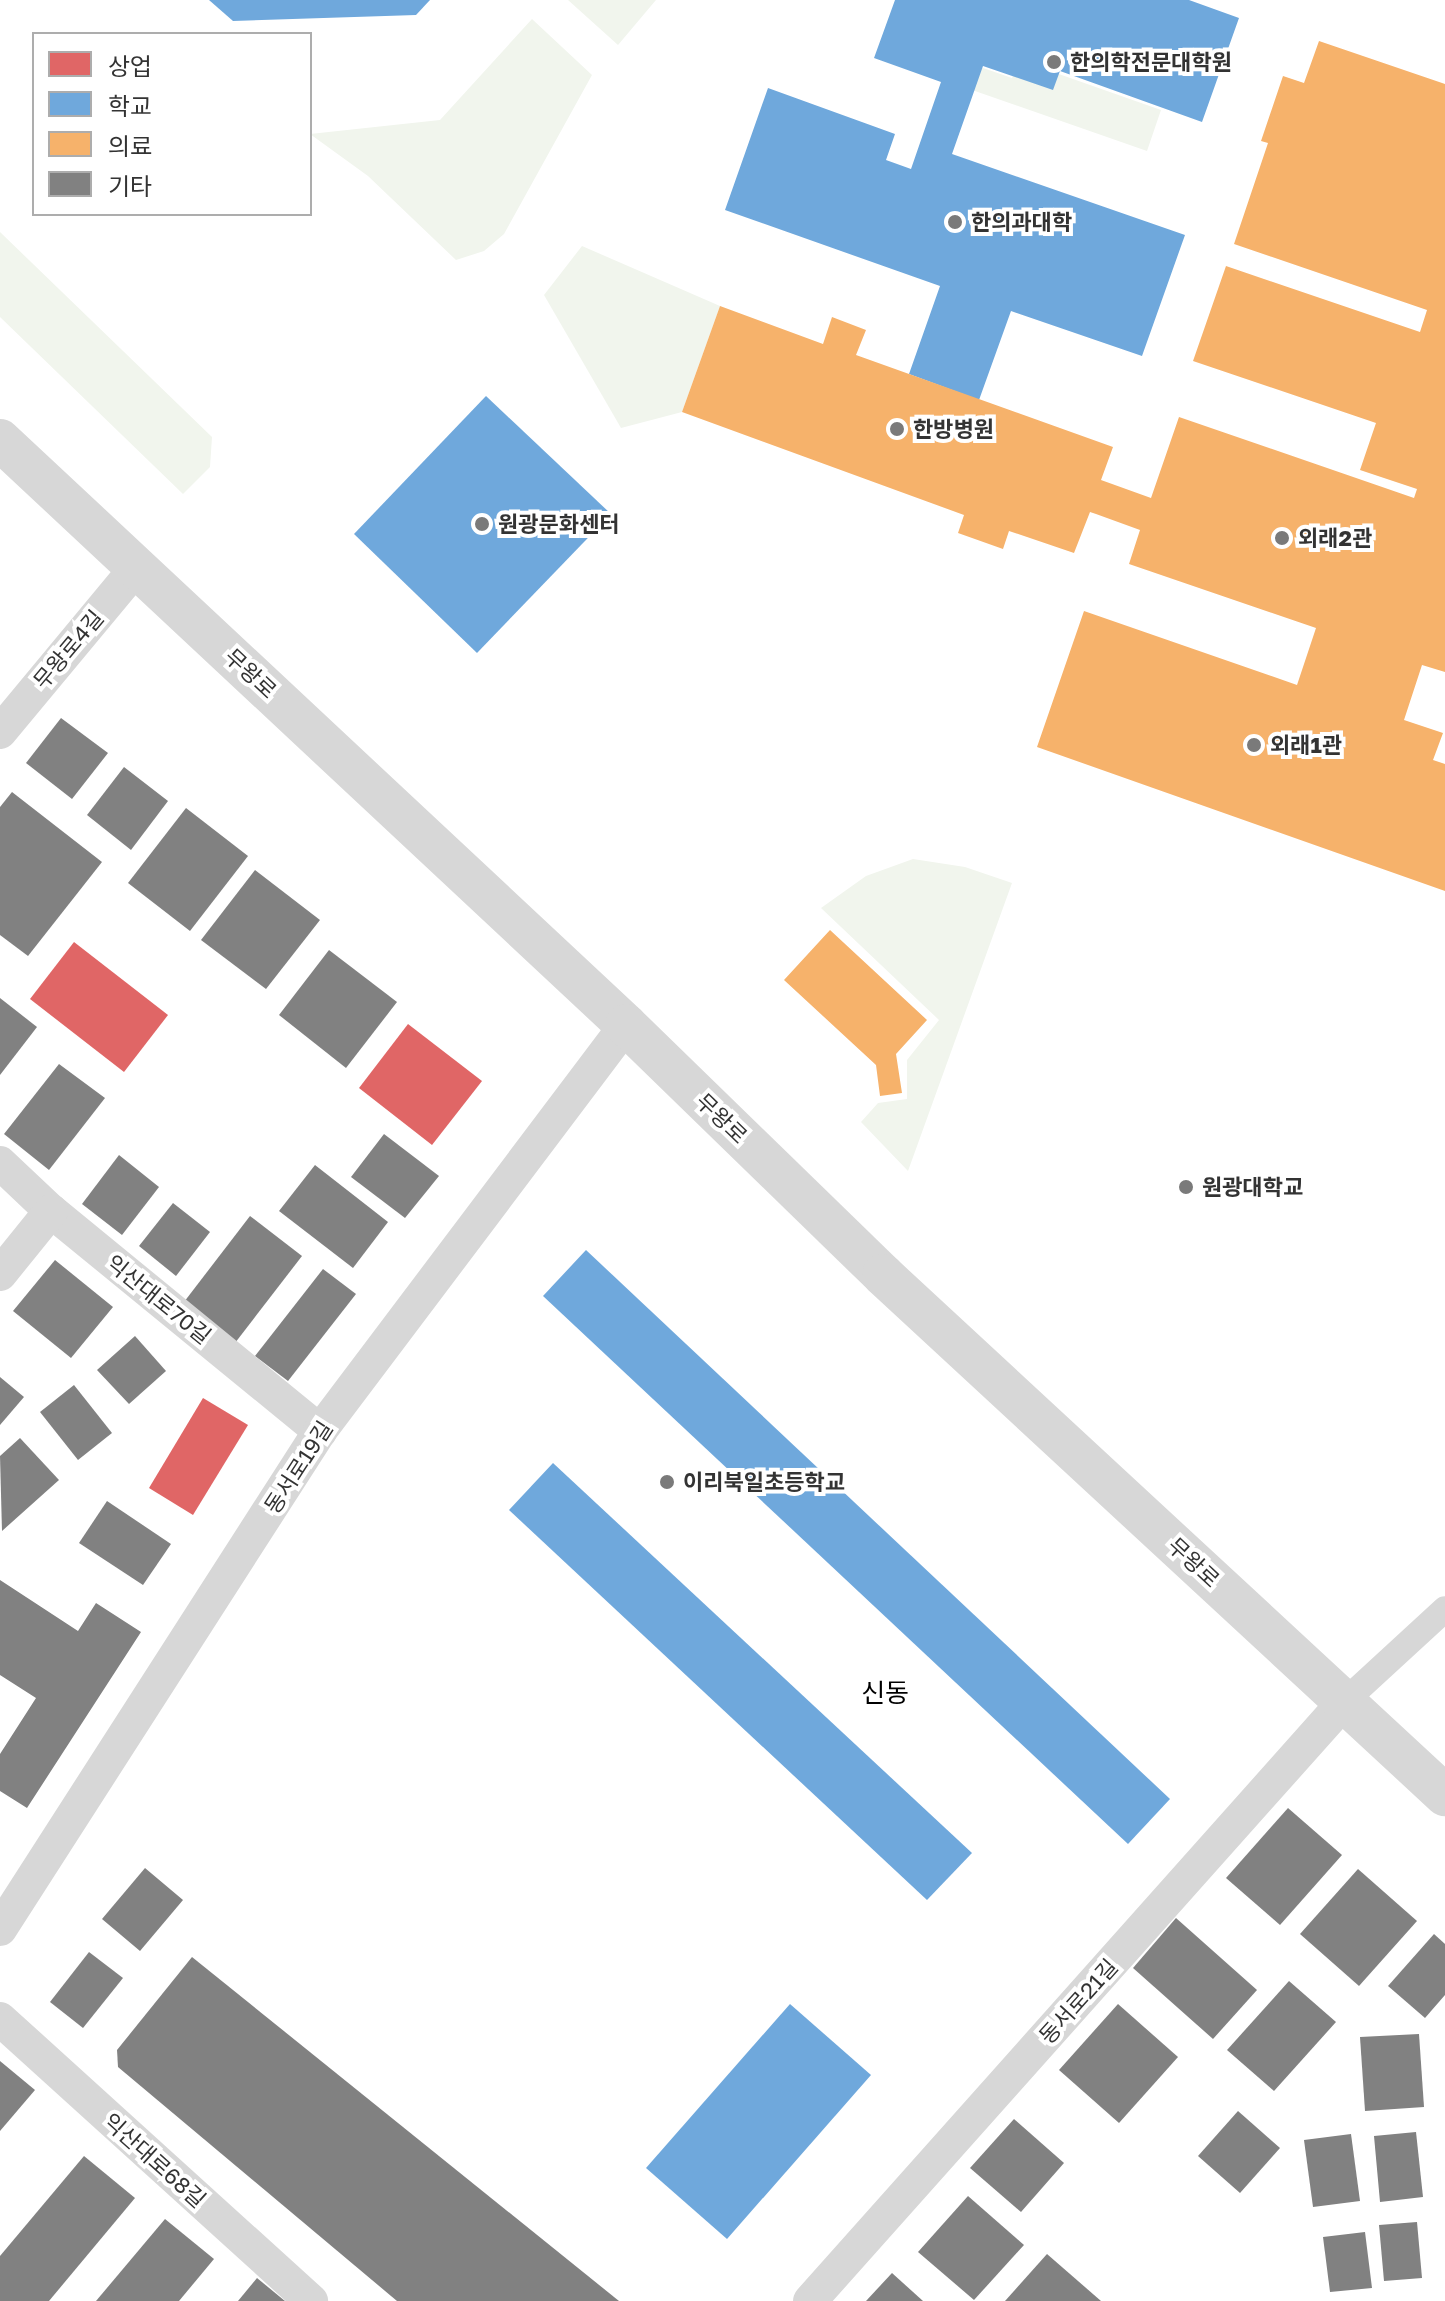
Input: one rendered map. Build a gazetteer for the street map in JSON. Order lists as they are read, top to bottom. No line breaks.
{"streets":{"street":["무왕로4길","무왕로","익산대로70길","동서로19길","동서로21길","익산대로68길"]},"crossings":[["무왕로4길","무왕로"],["무왕로","동서로19길"],["무왕로","동서로21길"],["익산대로70길","동서로19길"]],"districts":["신동"],"places":["한의학전문대학원","한의과대학","한방병원","원광문화센터","외래2관","외래1관","원광대학교","이리북일초등학교"],"legend":["상업","학교","의료","기타"]}
